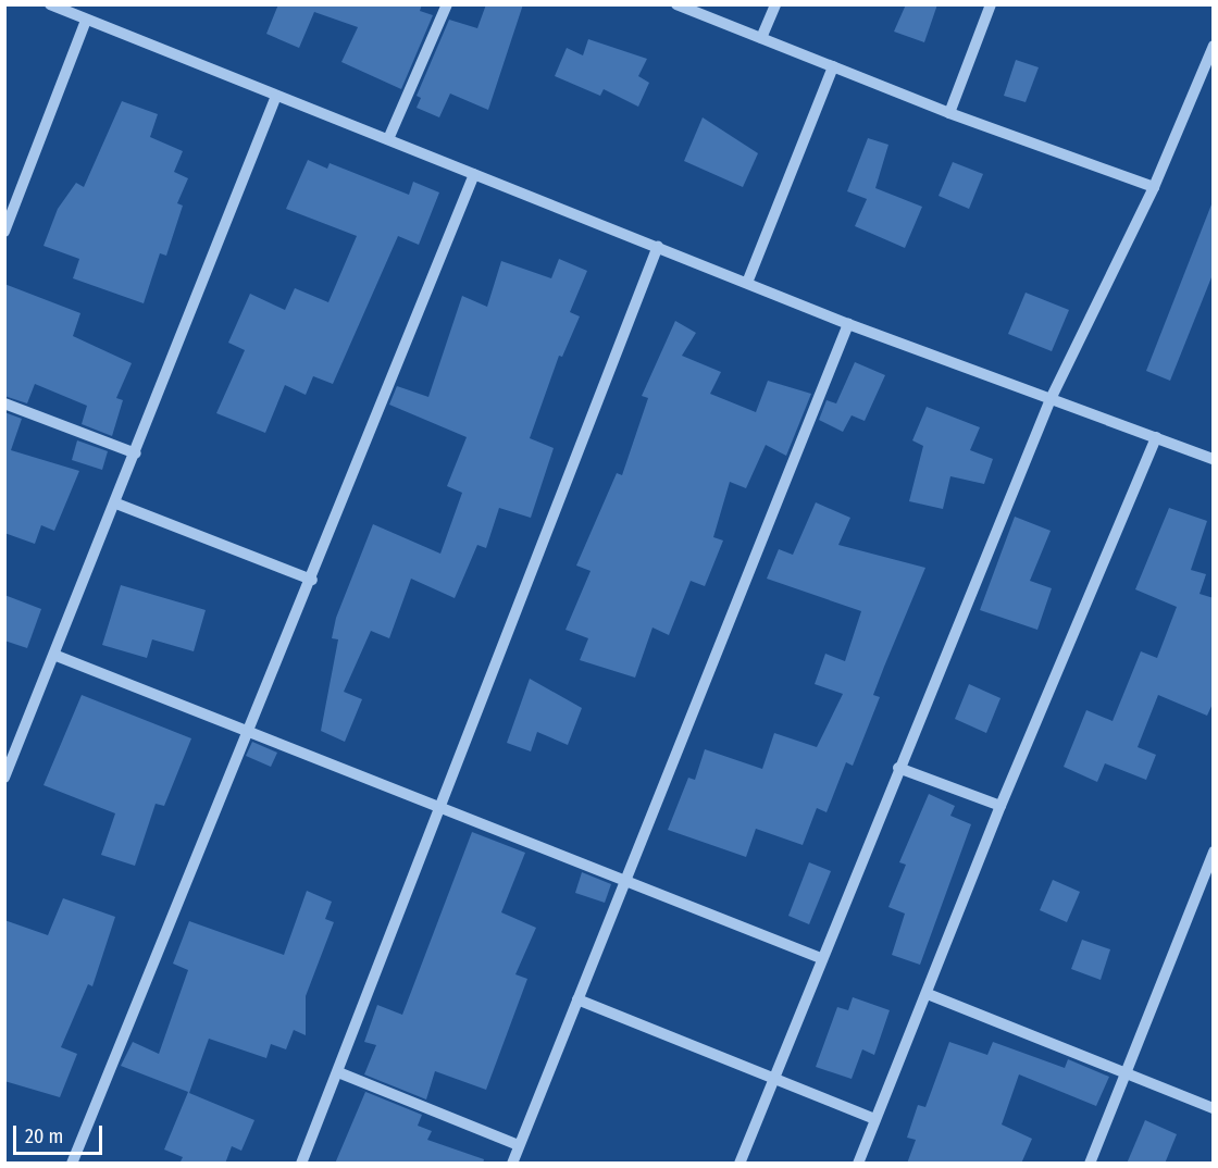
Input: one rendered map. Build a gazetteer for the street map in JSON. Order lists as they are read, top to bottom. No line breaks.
{"scale_bar":"20 m"}
